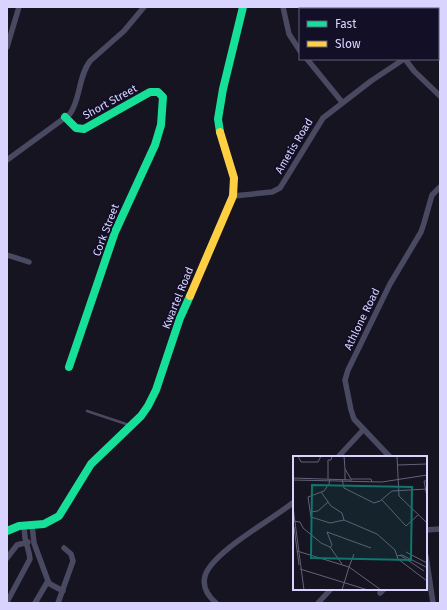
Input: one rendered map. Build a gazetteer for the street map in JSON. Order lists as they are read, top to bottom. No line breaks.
{"streets":{"street":["Short Street","Ametis Road","Cork Street","Kwartel Road","Athlone Road"]},"crossings":[["Short Street","Cork Street"],["Ametis Road","Kwartel Road"]],"legend":["Fast","Slow"]}
